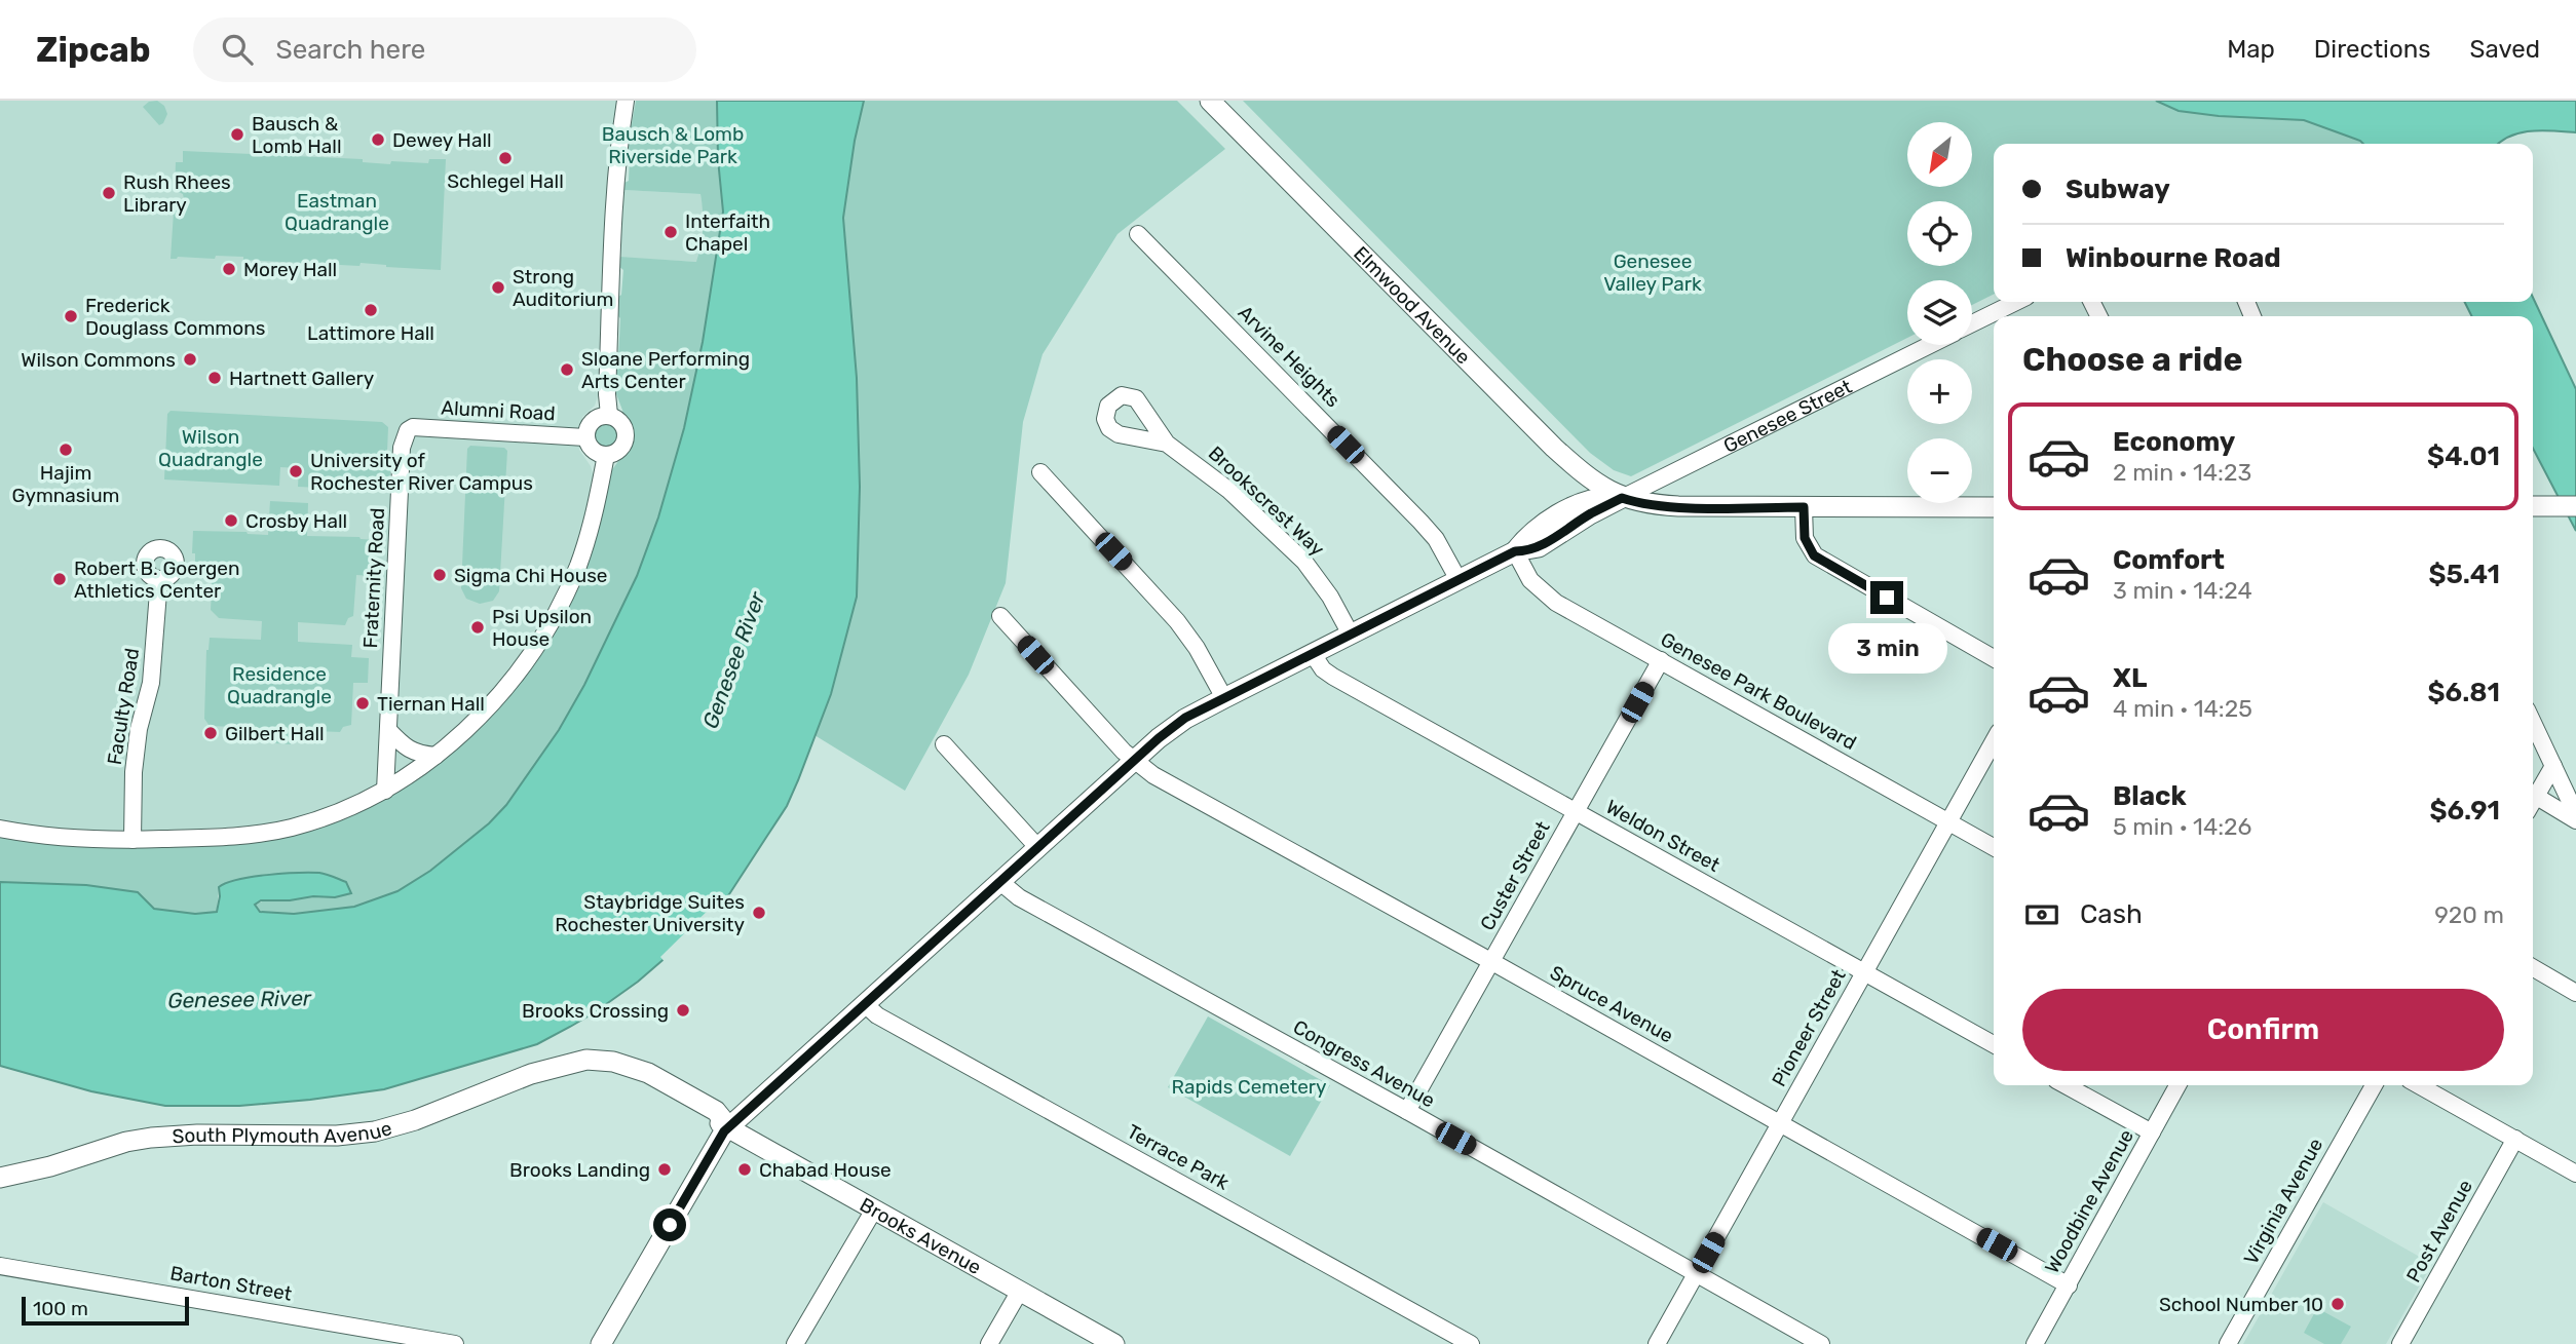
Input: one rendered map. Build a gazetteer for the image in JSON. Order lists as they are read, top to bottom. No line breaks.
{"streets":{"main road":["Elmwood Avenue","Genesee Street","South Plymouth Avenue","Brooks Avenue"],"street":["Arvine Heights","Alumni Road","Brookscrest Way","Fraternity Road","Genesee Park Boulevard","Faculty Road","Weldon Street","Custer Street","Spruce Avenue","Pioneer Street","Congress Avenue","Terrace Park","Woodbine Avenue","Virginia Avenue","Post Avenue","Barton Street"]},"crossings":[["Elmwood Avenue","Genesee Street"],["Arvine Heights","Genesee Street"],["Alumni Road","Fraternity Road"],["Genesee Street","Brookscrest Way"],["Genesee Street","Genesee Park Boulevard"],["Genesee Street","Weldon Street"],["Genesee Street","Spruce Avenue"],["Genesee Street","Congress Avenue"],["Genesee Street","South Plymouth Avenue"],["Genesee Street","Terrace Park"],["Genesee Street","Brooks Avenue"],["Genesee Park Boulevard","Custer Street"],["Genesee Park Boulevard","Pioneer Street"],["Weldon Street","Custer Street"],["Weldon Street","Pioneer Street"],["Custer Street","Spruce Avenue"],["Custer Street","Congress Avenue"],["Spruce Avenue","Pioneer Street"],["Spruce Avenue","Woodbine Avenue"],["Pioneer Street","Congress Avenue"],["South Plymouth Avenue","Brooks Avenue"]],"water":["Genesee River"],"parks":["Bausch & Lomb Riverside Park","Eastman Quadrangle","Genesee Valley Park","Wilson Quadrangle","Residence Quadrangle","Rapids Cemetery"],"places":["Bausch & Lomb Hall","Dewey Hall","Schlegel Hall","Rush Rhees Library","Interfaith Chapel","Morey Hall","Strong Auditorium","Lattimore Hall","Frederick Douglass Commons","Wilson Commons","Sloane Performing Arts Center","Hartnett Gallery","Hajim Gymnasium","University of Rochester River Campus","Crosby Hall","Sigma Chi House","Robert B. Goergen Athletics Center","Psi Upsilon House","Tiernan Hall","Gilbert Hall","Staybridge Suites Rochester University","Brooks Crossing","Brooks Landing","Chabad House","School Number 10"],"scale_bar":"100 m","north":"bottom left","page":{"header":"Zipcab","search":"Search here","nav":["Map","Directions","Saved"],"map_buttons":["+","−"],"banner":["Subway","Winbourne Road"],"heading":"Choose a ride","list":[{"name":"Economy","note":"2 min · 14:23","value":"$4.01"},{"name":"Comfort","note":"3 min · 14:24","value":"$5.41"},{"name":"XL","note":"4 min · 14:25","value":"$6.81"},{"name":"Black","note":"5 min · 14:26","value":"$6.91"}],"bubble":"3 min","pay":["Cash","920 m"],"buttons":"Confirm","scale":"100 m"}}
